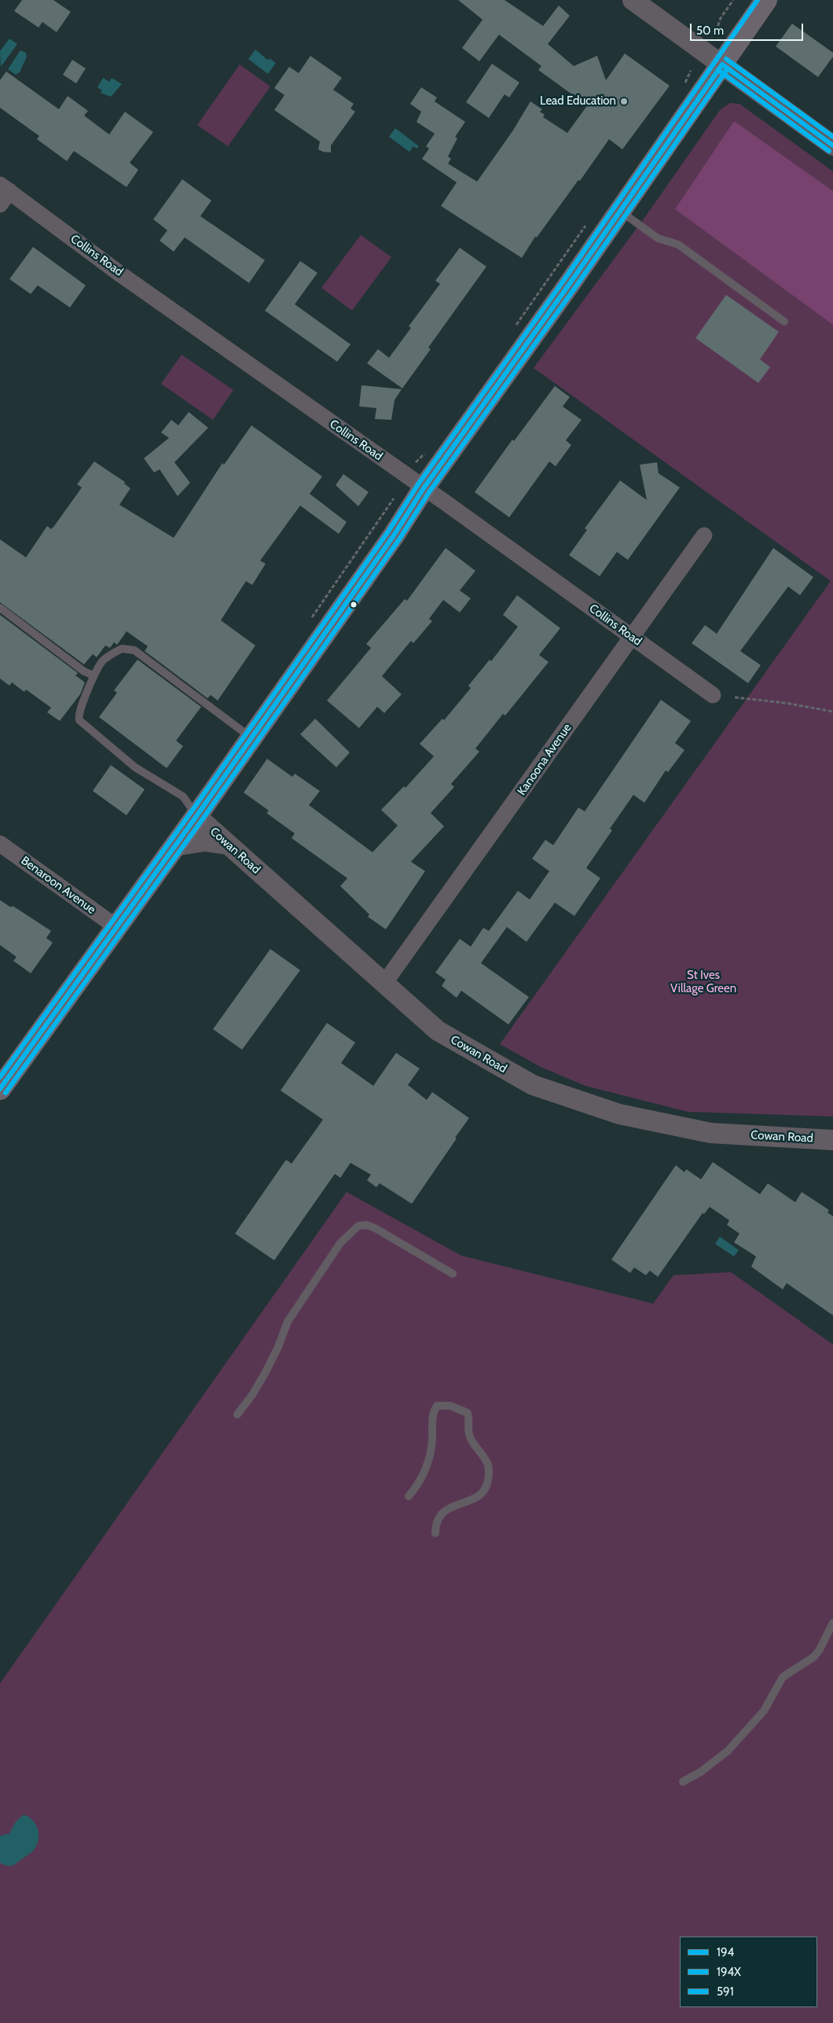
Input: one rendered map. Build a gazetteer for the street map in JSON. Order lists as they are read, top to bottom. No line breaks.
{"streets":{"street":["Collins Road","Kanoona Avenue","Cowan Road","Benaroon Avenue"]},"crossings":[["Collins Road","Kanoona Avenue"],["Kanoona Avenue","Cowan Road"]],"parks":["St Ives Village Green"],"places":["Lead Education"],"lines":["transit line 591","transit line 194","transit line 194X"],"legend":["194","194X","591"],"scale_bar":"50 m"}
